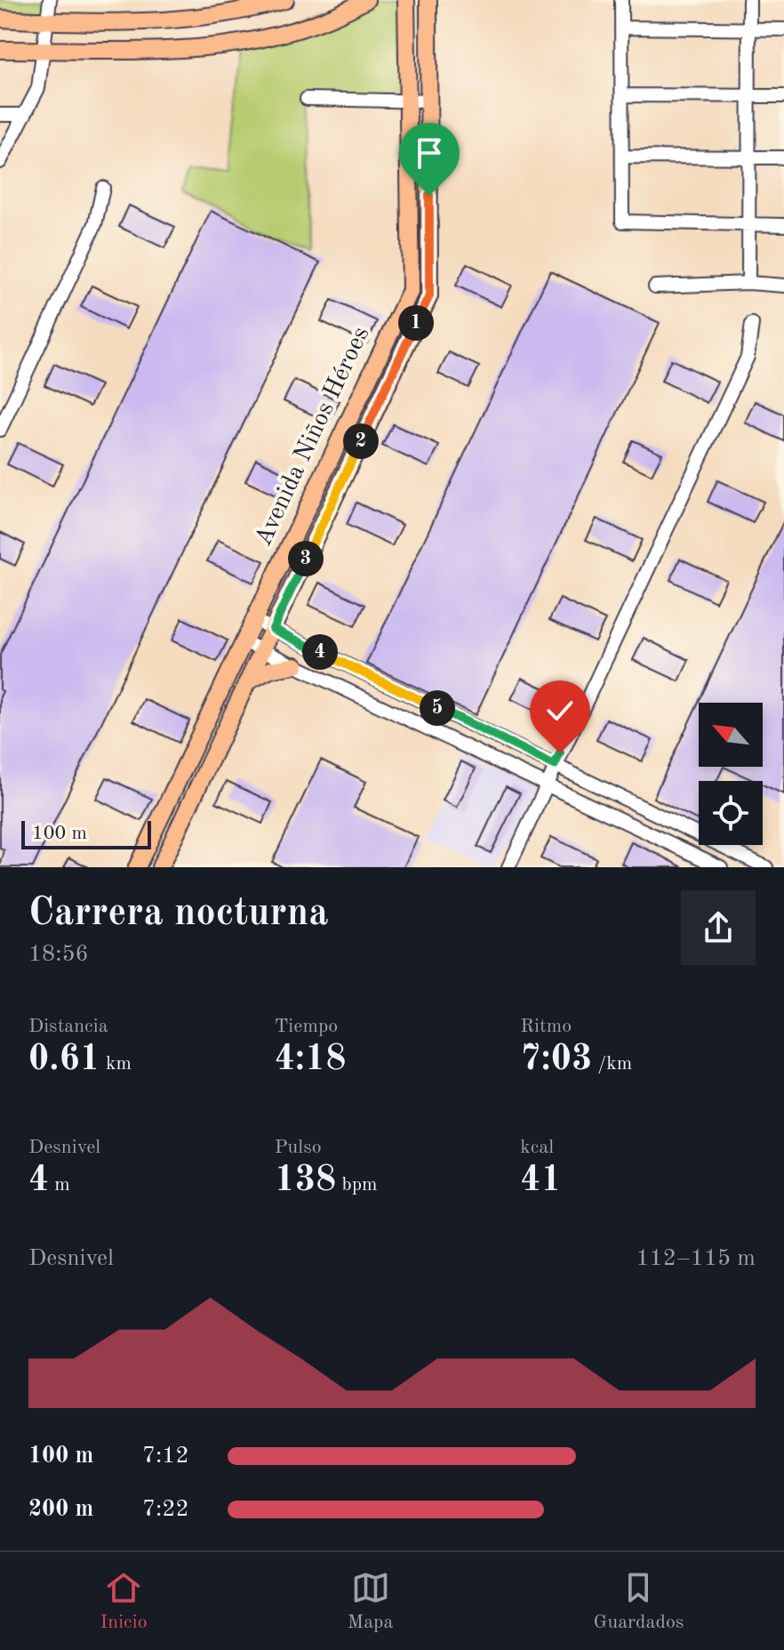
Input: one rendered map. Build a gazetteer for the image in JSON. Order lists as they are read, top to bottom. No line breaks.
{"streets":{"main road":["Avenida Niños Héroes"]},"scale_bar":"100 m","north":"top left","page":{"pins":["1","2","3","4","5"],"scale":"100 m","heading":["Carrera nocturna","18:56"],"stats":[["Distancia","0.61 km"],["Tiempo","4:18"],["Ritmo","7:03 /km"],["Desnivel","4 m"],["Pulso","138 bpm"],["kcal","41"]],"chart":["Desnivel","112–115 m"],"list":[{"name":"100 m","note":"7:12"},{"name":"200 m","note":"7:22"}],"tabs":["Inicio","Mapa","Guardados"]}}
